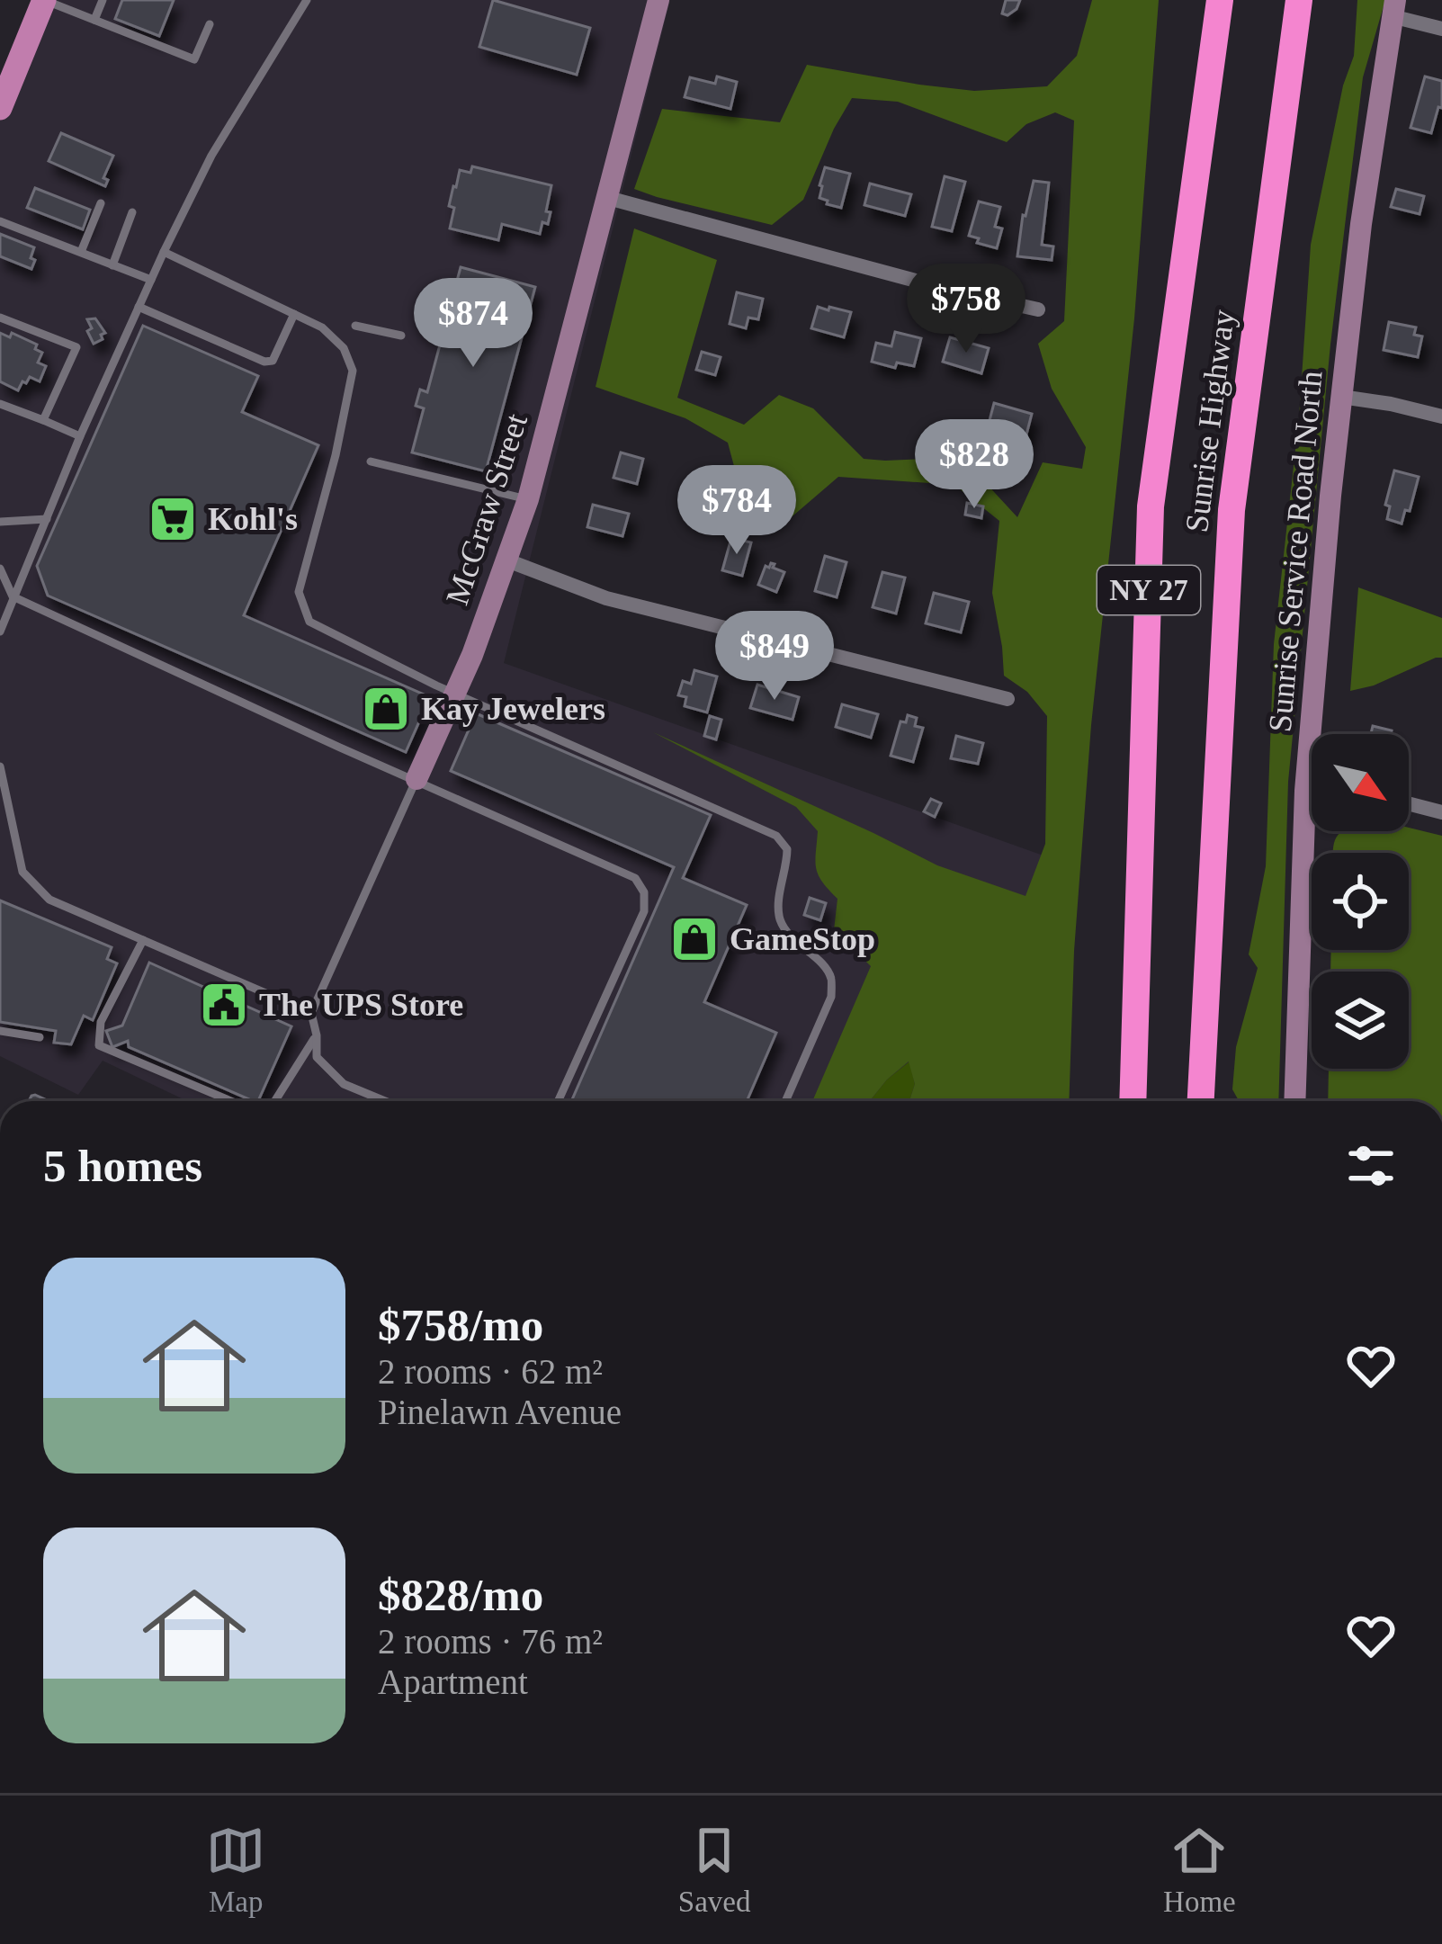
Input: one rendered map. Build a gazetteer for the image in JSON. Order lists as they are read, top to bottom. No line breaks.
{"streets":{"highway":["Sunrise Highway","NY 27"],"street":["McGraw Street","Sunrise Service Road North"]},"places":{"supermarket":["Kohl's"],"shop":["Kay Jewelers","GameStop"],"public building":["The UPS Store"]},"north":"bottom right","page":{"price":["$758","$874","$828","$784","$849"],"heading":"5 homes","list":[{"name":"$758/mo","note":"2 rooms · 62 m² · Pinelawn Avenue"},{"name":"$828/mo","note":"2 rooms · 76 m² · Apartment"}],"tabs":["Map","Saved","Home"]}}
